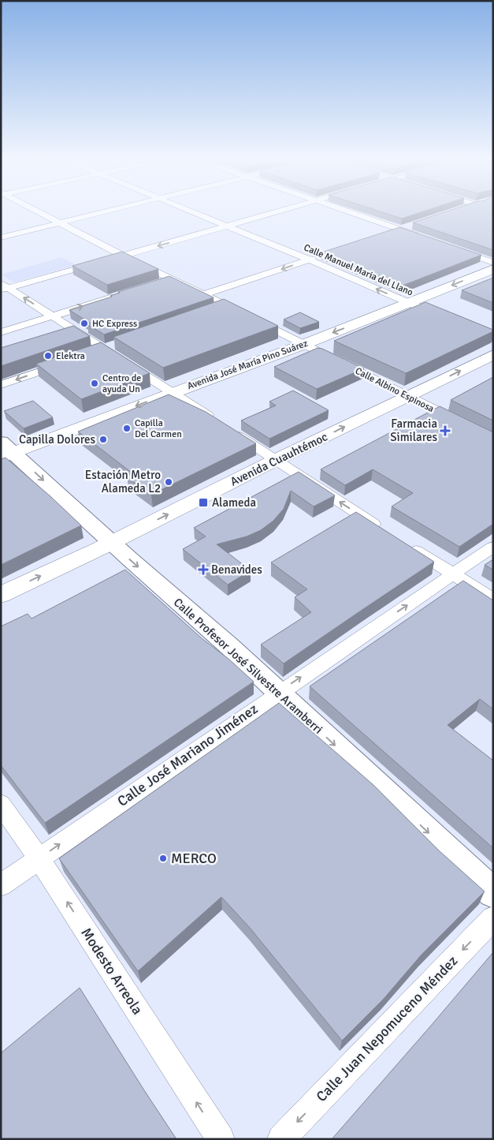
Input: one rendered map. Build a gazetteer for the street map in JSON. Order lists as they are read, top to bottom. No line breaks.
{"streets":{"highway":["Avenida José María Pino Suárez","Avenida Cuauhtémoc"],"main road":["Calle Profesor José Silvestre Aramberri"],"street":["Calle Manuel Maria del Llano","Calle Albino Espinosa","Calle José Mariano Jiménez","Modesto Arreola","Calle Juan Nepomuceno Méndez"]},"crossings":[["Calle Manuel Maria del Llano","Avenida José María Pino Suárez"],["Avenida José María Pino Suárez","Calle Albino Espinosa"],["Avenida José María Pino Suárez","Calle Profesor José Silvestre Aramberri"],["Calle Albino Espinosa","Avenida Cuauhtémoc"],["Avenida Cuauhtémoc","Calle Profesor José Silvestre Aramberri"],["Calle Profesor José Silvestre Aramberri","Calle José Mariano Jiménez"],["Calle José Mariano Jiménez","Modesto Arreola"]],"one_way":["Avenida José María Pino Suárez","Avenida Cuauhtémoc","Calle Profesor José Silvestre Aramberri","Calle José Mariano Jiménez","Modesto Arreola","Calle Juan Nepomuceno Méndez"],"places":{"other":["HC Express","Elektra","Centro de ayuda Un","Capilla Del Carmen","Capilla Dolores","Estación Metro Alameda L2","MERCO"],"health":["Farmacia Similares","Benavides"],"transit":["Alameda"]}}
